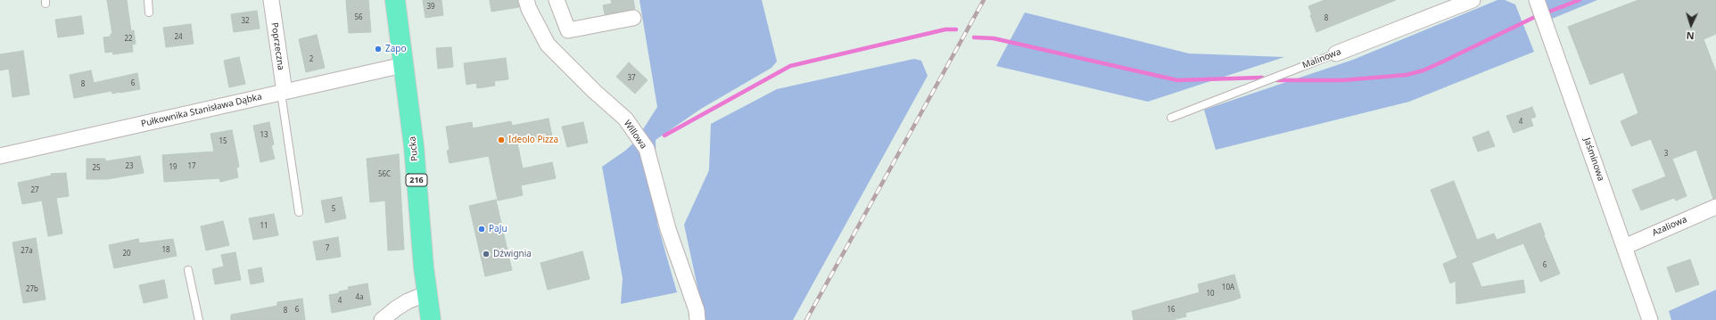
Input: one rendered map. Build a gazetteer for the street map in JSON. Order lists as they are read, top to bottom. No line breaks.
{"streets":{"main road":["Pucka","216"],"street":["Poprzeczna","Malinowa","Pułkownika Stanisława Dąbka","Willowa","Jaśminowa","Azaliowa"]},"crossings":[["Poprzeczna","Pułkownika Stanisława Dąbka"],["Pułkownika Stanisława Dąbka","Pucka"],["Jaśminowa","Azaliowa"]],"places":["Zapo","Ideolo Pizza","PaJu","Dźwignia"],"house_numbers":["39","56","8","32","24","22","2","37","6","8","4","13","15","3","23","17","19","25","56C","27","5","11","7","18","27a","20","6","10A","27b","10","4a","4","6","16","8"],"north":"bottom"}
